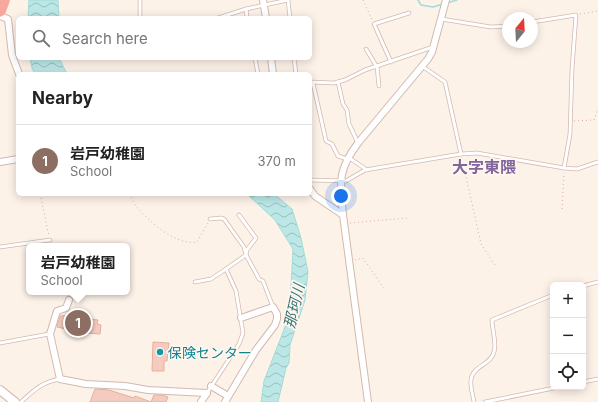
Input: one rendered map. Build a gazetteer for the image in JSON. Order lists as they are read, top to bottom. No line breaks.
{"districts":["大字東隈"],"water":["那珂川"],"places":["保険センター"],"north":"top","page":{"search":"Search here","heading":"Nearby","list":[{"mark":"1","name":"岩戸幼稚園","note":"School","value":"370 m"}],"popup":["岩戸幼稚園","School"],"map_buttons":["+","−"],"pins":"1"}}
